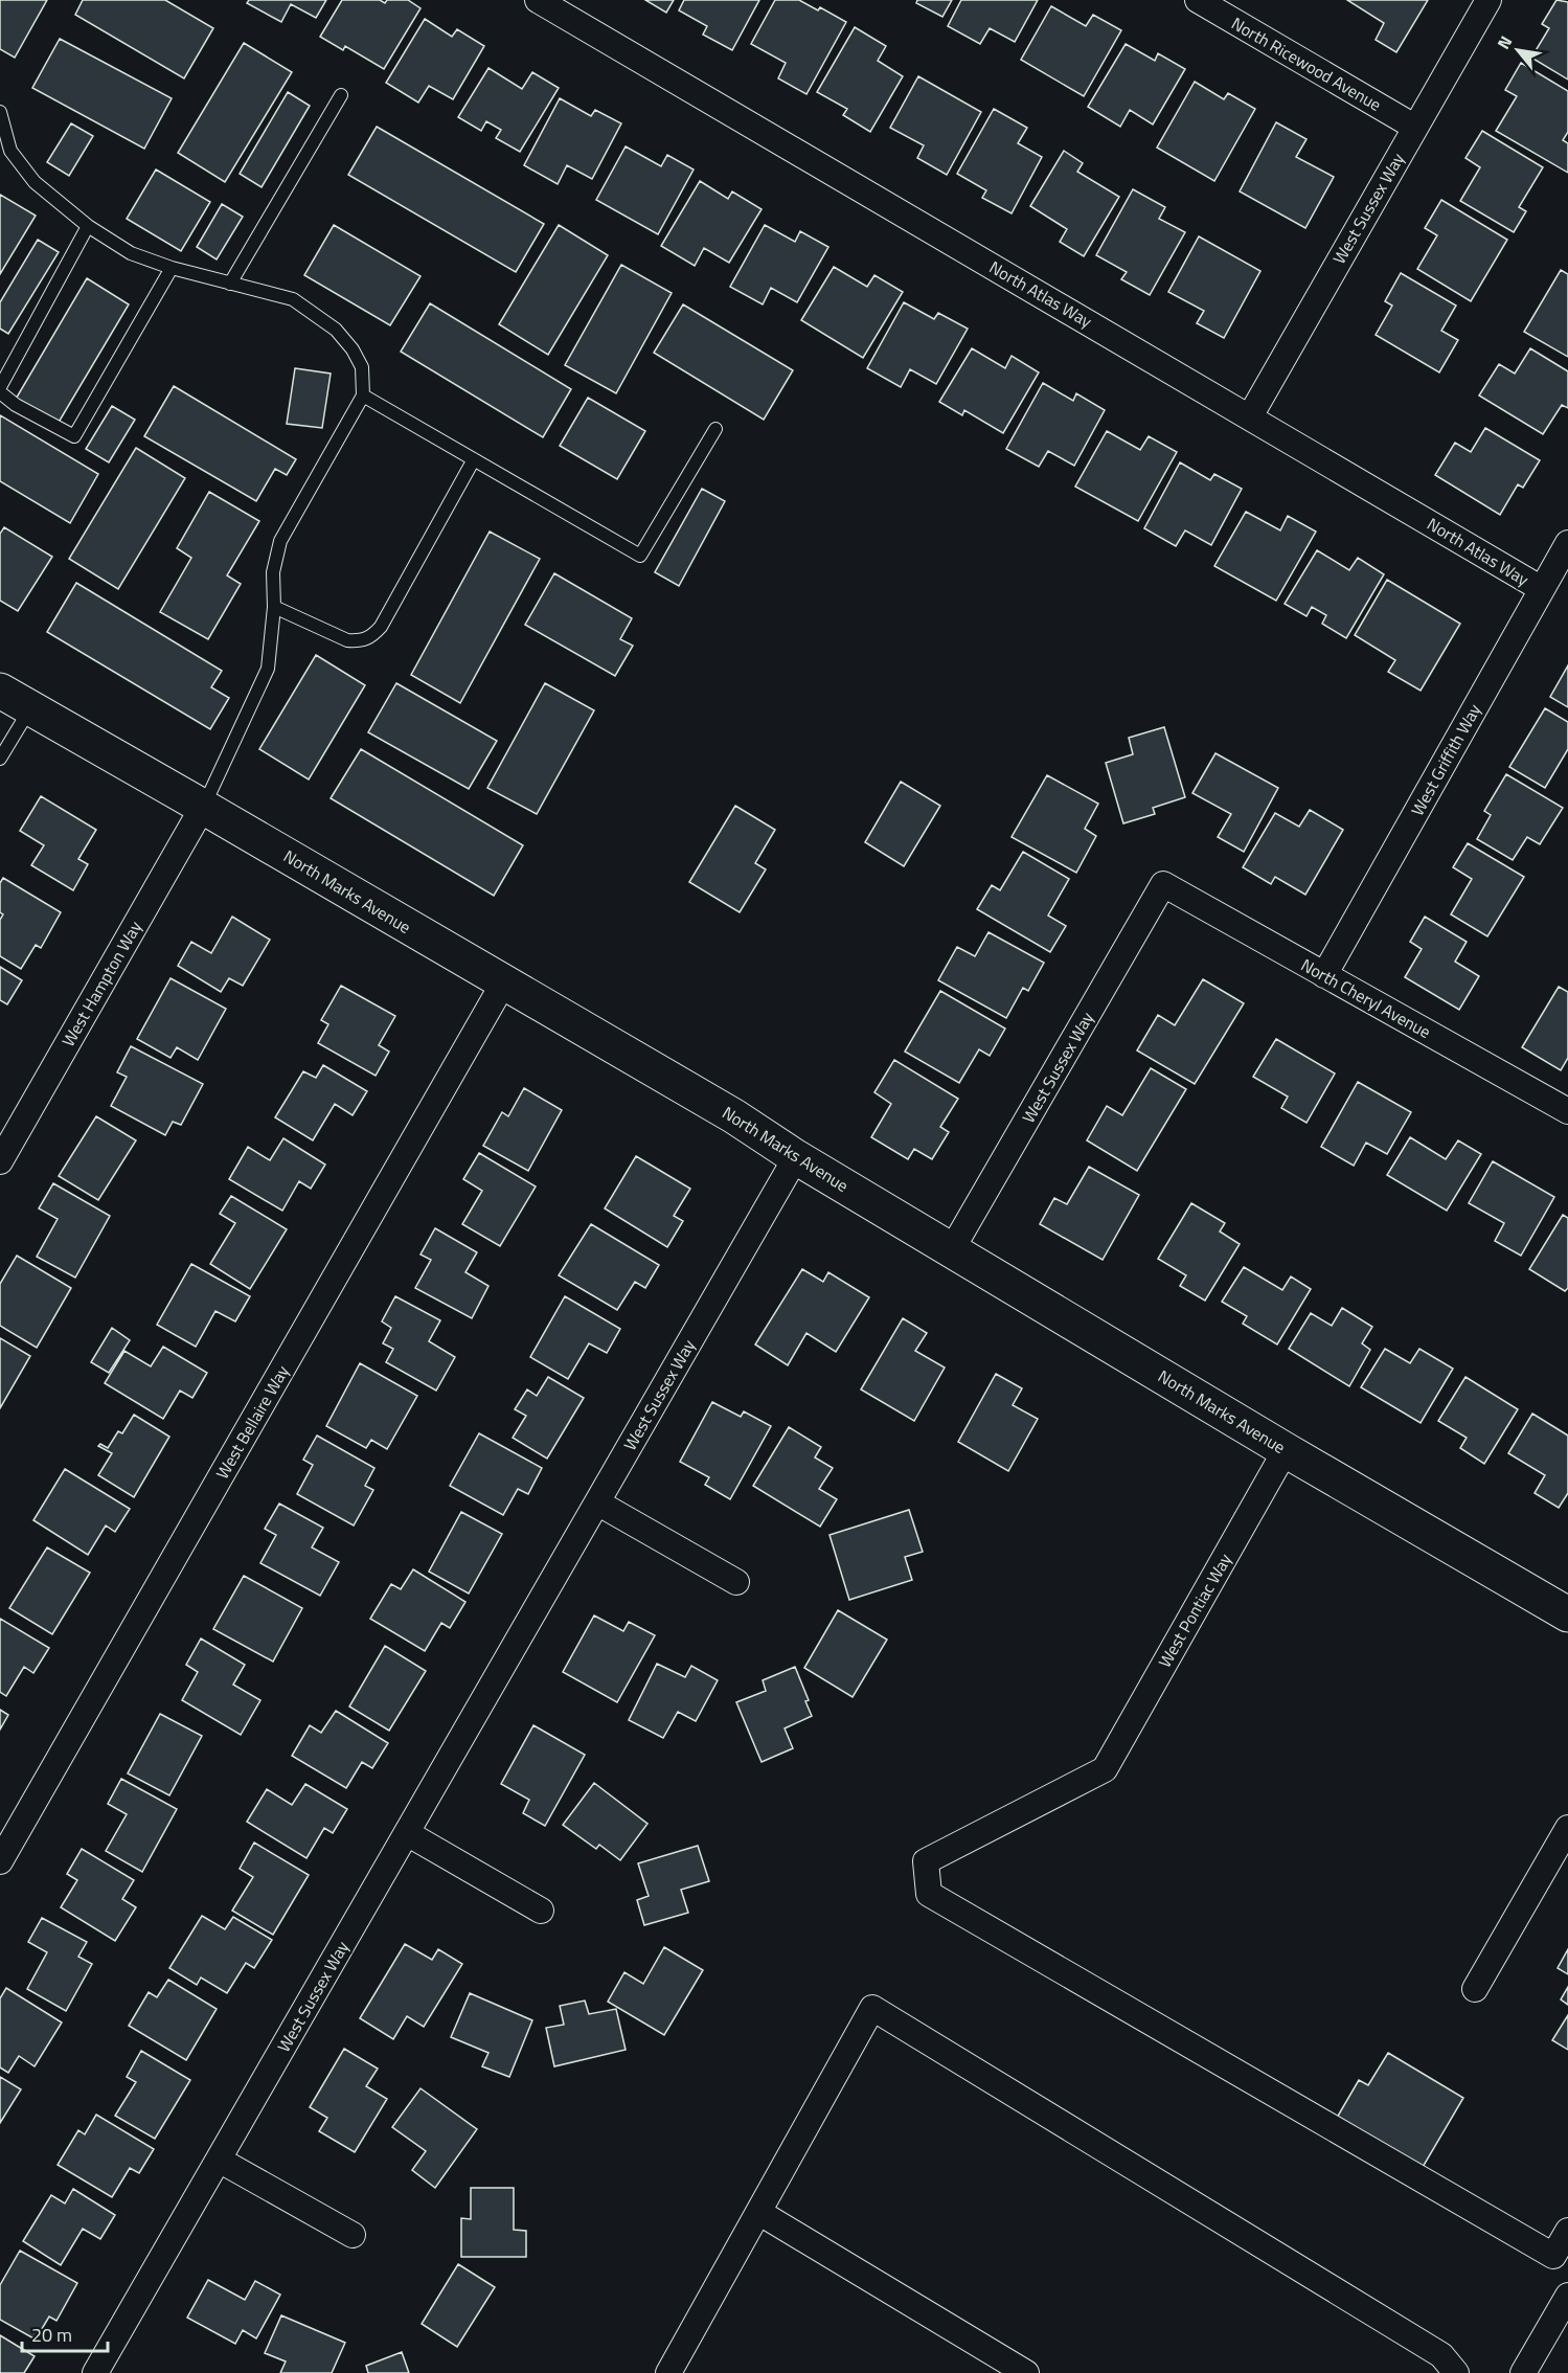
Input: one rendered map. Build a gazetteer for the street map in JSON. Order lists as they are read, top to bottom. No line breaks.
{"streets":{"main road":["North Marks Avenue"],"street":["North Ricewood Avenue","West Sussex Way","North Atlas Way","West Griffith Way","West Hampton Way","North Cheryl Avenue","West Bellaire Way","West Pontiac Way"]},"crossings":[["North Ricewood Avenue","West Sussex Way"],["West Sussex Way","North Atlas Way"],["West Sussex Way","North Marks Avenue"],["West Sussex Way","North Cheryl Avenue"],["North Atlas Way","West Griffith Way"],["West Griffith Way","North Cheryl Avenue"],["North Marks Avenue","West Hampton Way"],["North Marks Avenue","West Bellaire Way"],["North Marks Avenue","West Pontiac Way"]],"scale_bar":"20 m","north":"top left"}
